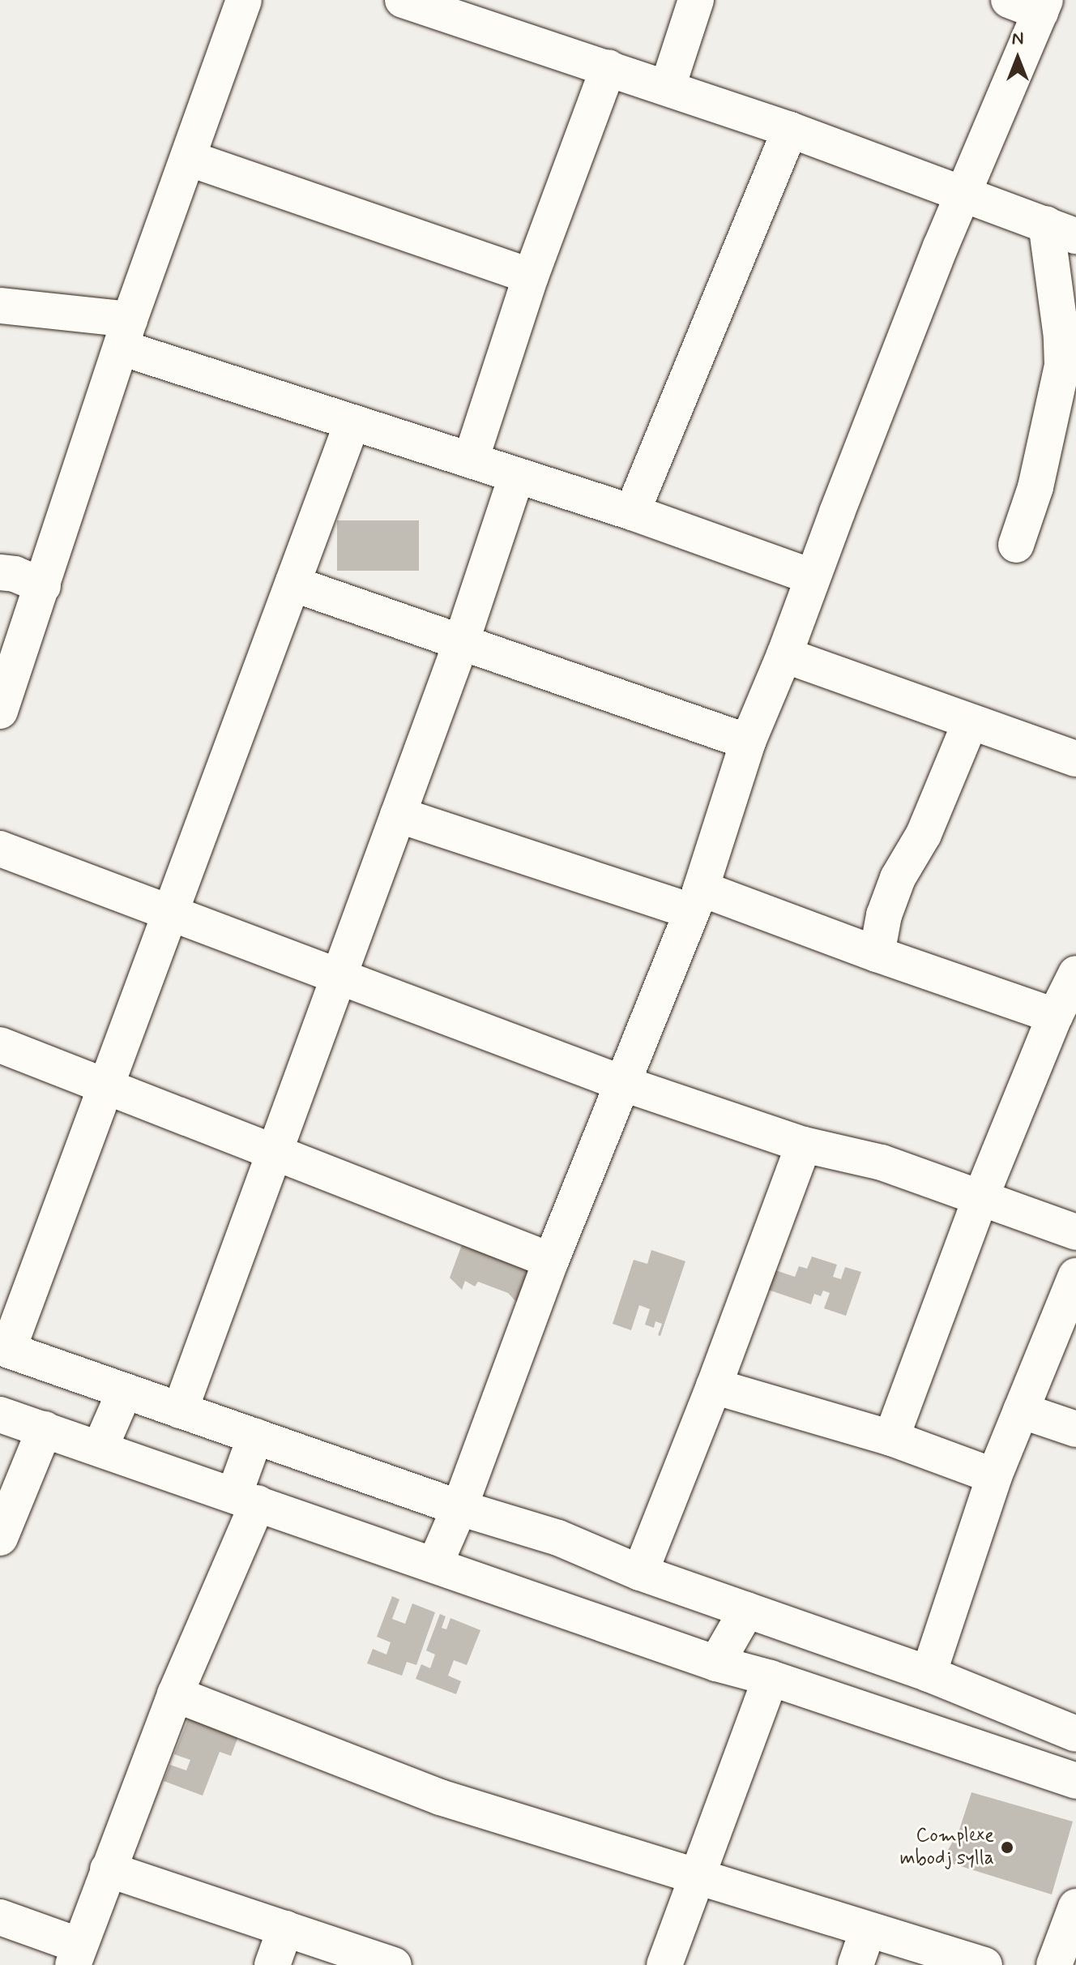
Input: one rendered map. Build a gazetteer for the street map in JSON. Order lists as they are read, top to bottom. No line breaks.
{"places":["Complexe mbodj sylla"],"north":"top"}
